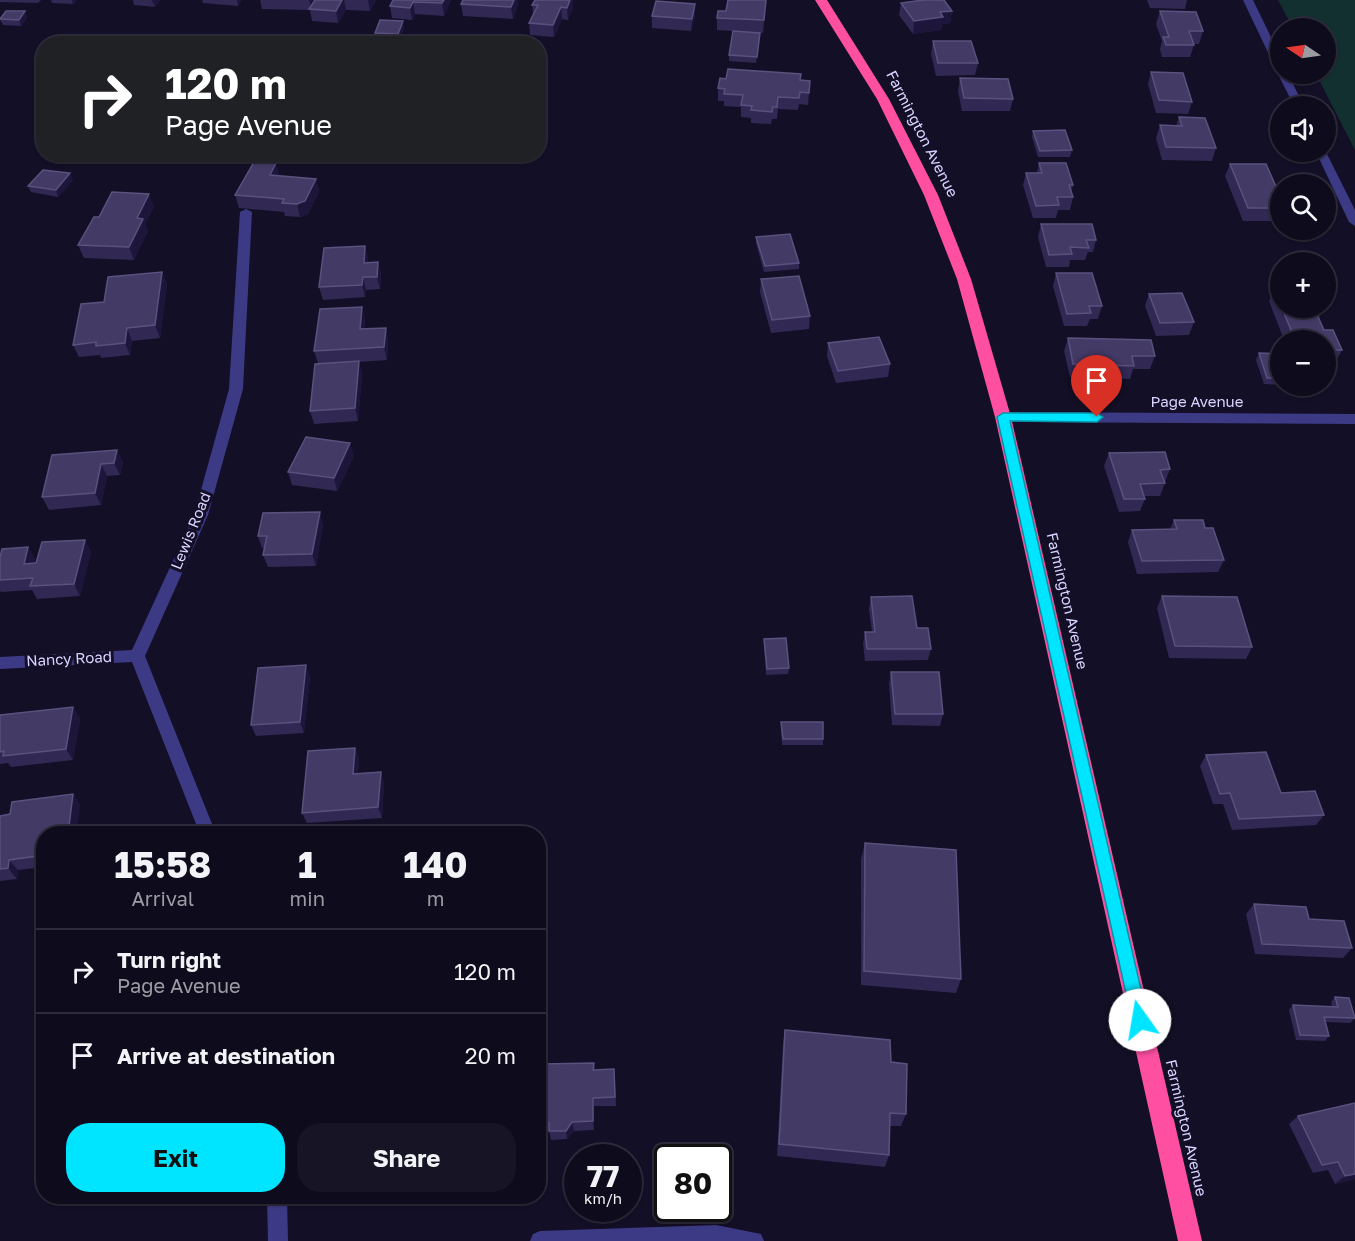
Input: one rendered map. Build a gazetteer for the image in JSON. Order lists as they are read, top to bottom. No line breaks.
{"streets":{"highway":["Farmington Avenue"],"street":["Page Avenue","Lewis Road","Nancy Road"]},"crossings":[["Farmington Avenue","Page Avenue"],["Lewis Road","Nancy Road"]],"north":"left","page":{"map_buttons":["+","−"],"turn":["120 m","Page Avenue"],"eta":["15:58","Arrival","1","min","140","m"],"list":[{"name":"Turn right","note":"Page Avenue","value":"120 m"},{"name":"Arrive at destination","value":"20 m"}],"buttons":["Exit","Share"],"speed":"77 km/h","limit":"80"}}
